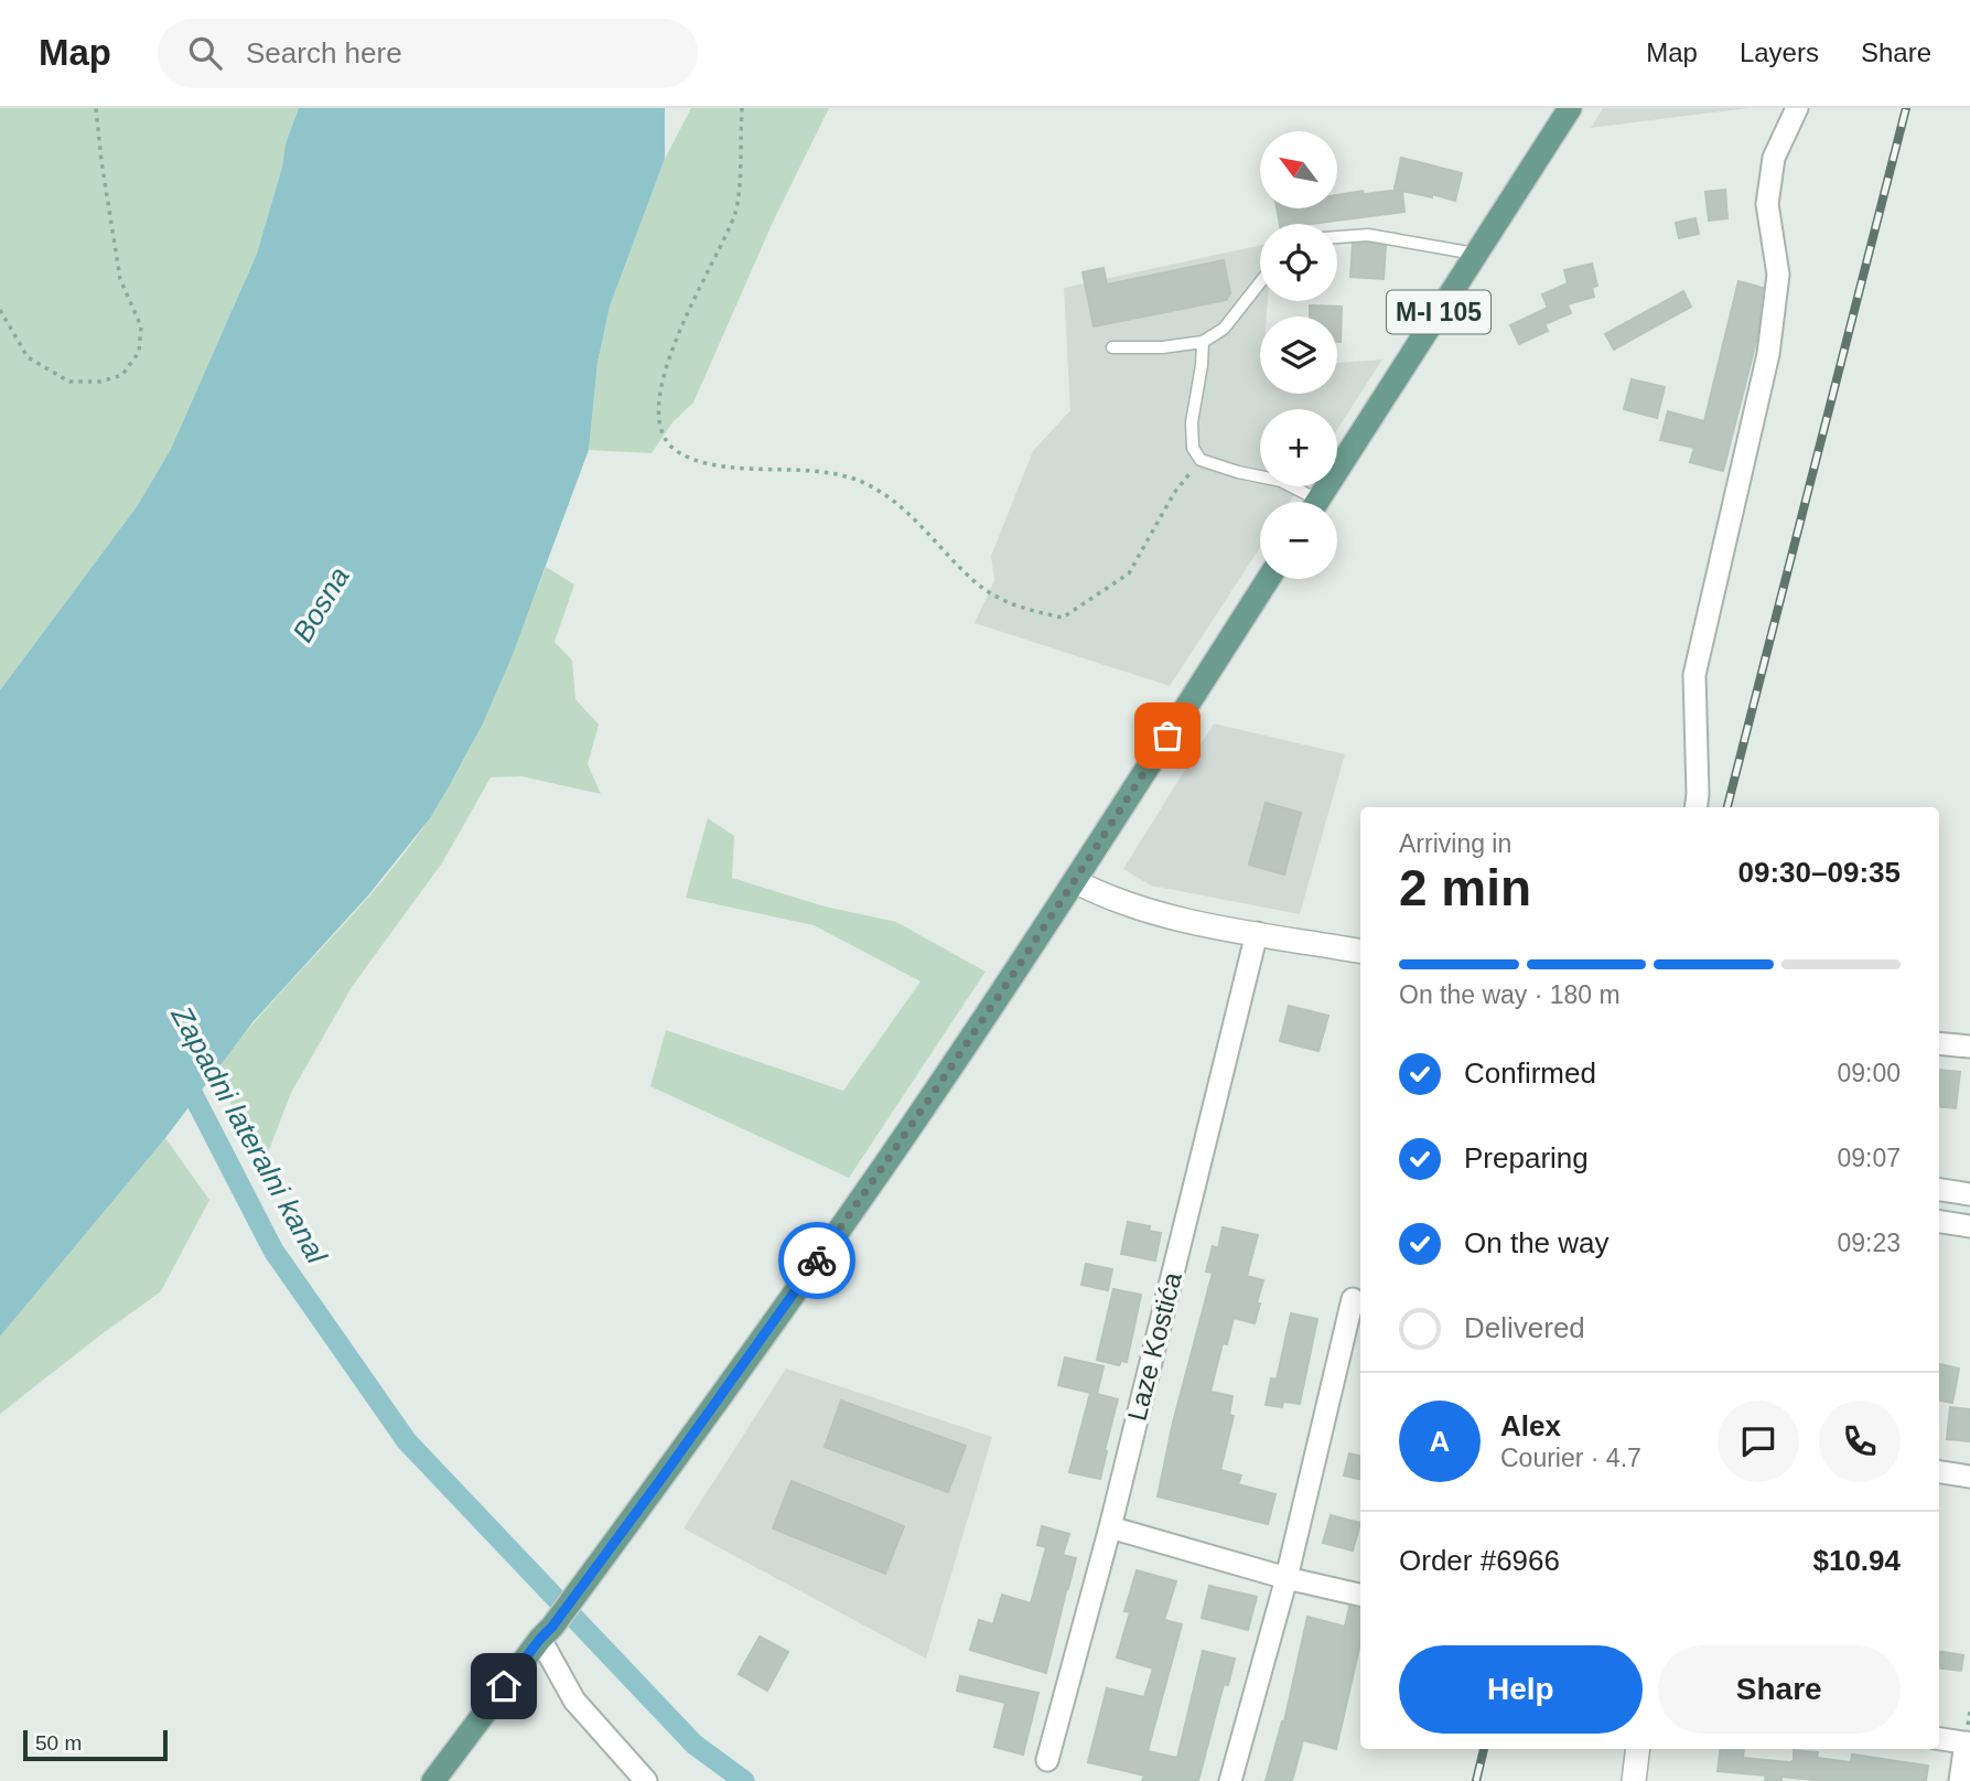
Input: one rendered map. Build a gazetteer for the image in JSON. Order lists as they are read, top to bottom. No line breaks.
{"streets":{"main road":["M-I 105"],"street":["Laze Kostića"]},"water":["Bosna","Zapadni lateralni kanal"],"scale_bar":"50 m","north":"top left","page":{"header":"Map","search":"Search here","nav":["Map","Layers","Share"],"map_buttons":["+","−"],"heading":["2 min","Arriving in","09:30–09:35"],"panel":["Alex","Courier · 4.7","Order #6966","$10.94"],"bar":"On the way · 180 m","list":[["Confirmed","09:00"],["Preparing","09:07"],["On the way","09:23"],"Delivered"],"round":"A","buttons":["Help","Share"],"scale":"50 m"}}
